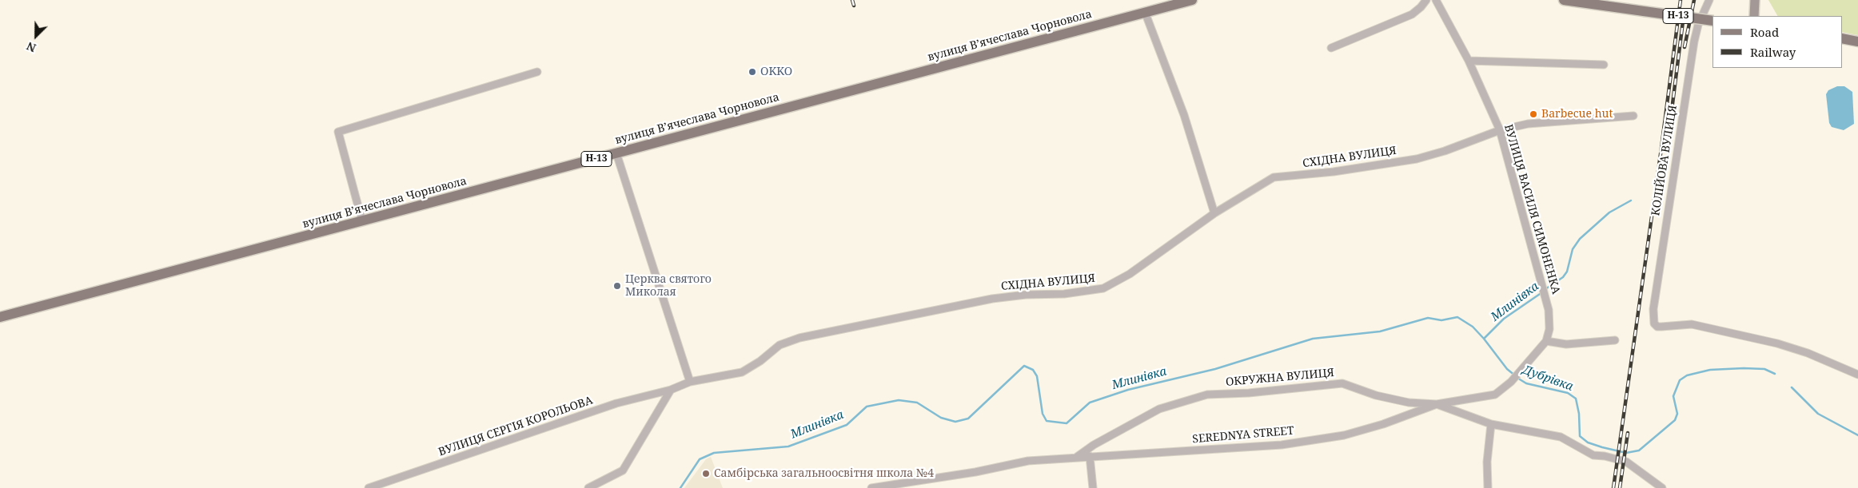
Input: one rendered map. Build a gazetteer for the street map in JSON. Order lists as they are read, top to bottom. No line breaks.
{"streets":{"main road":["Н-13","вулиця Вʼячеслава Чорновола"],"street":["СХІДНА ВУЛИЦЯ","КОЛІЙОВА ВУЛИЦЯ","ВУЛИЦЯ ВАСИЛЯ СИМОНЕНКА","ОКРУЖНА ВУЛИЦЯ","ВУЛИЦЯ СЕРГІЯ КОРОЛЬОВА","SEREDNYA STREET"]},"crossings":[["СХІДНА ВУЛИЦЯ","ВУЛИЦЯ ВАСИЛЯ СИМОНЕНКА"],["СХІДНА ВУЛИЦЯ","ВУЛИЦЯ СЕРГІЯ КОРОЛЬОВА"],["ВУЛИЦЯ ВАСИЛЯ СИМОНЕНКА","ОКРУЖНА ВУЛИЦЯ"],["ОКРУЖНА ВУЛИЦЯ","SEREDNYA STREET"]],"water":["Млинівка","Дубрівка"],"places":["OKKO","Barbecue hut","Церква святого Миколая","Самбірська загальноосвітня школа №4"],"legend":["Road","Railway"],"north":"bottom left"}
